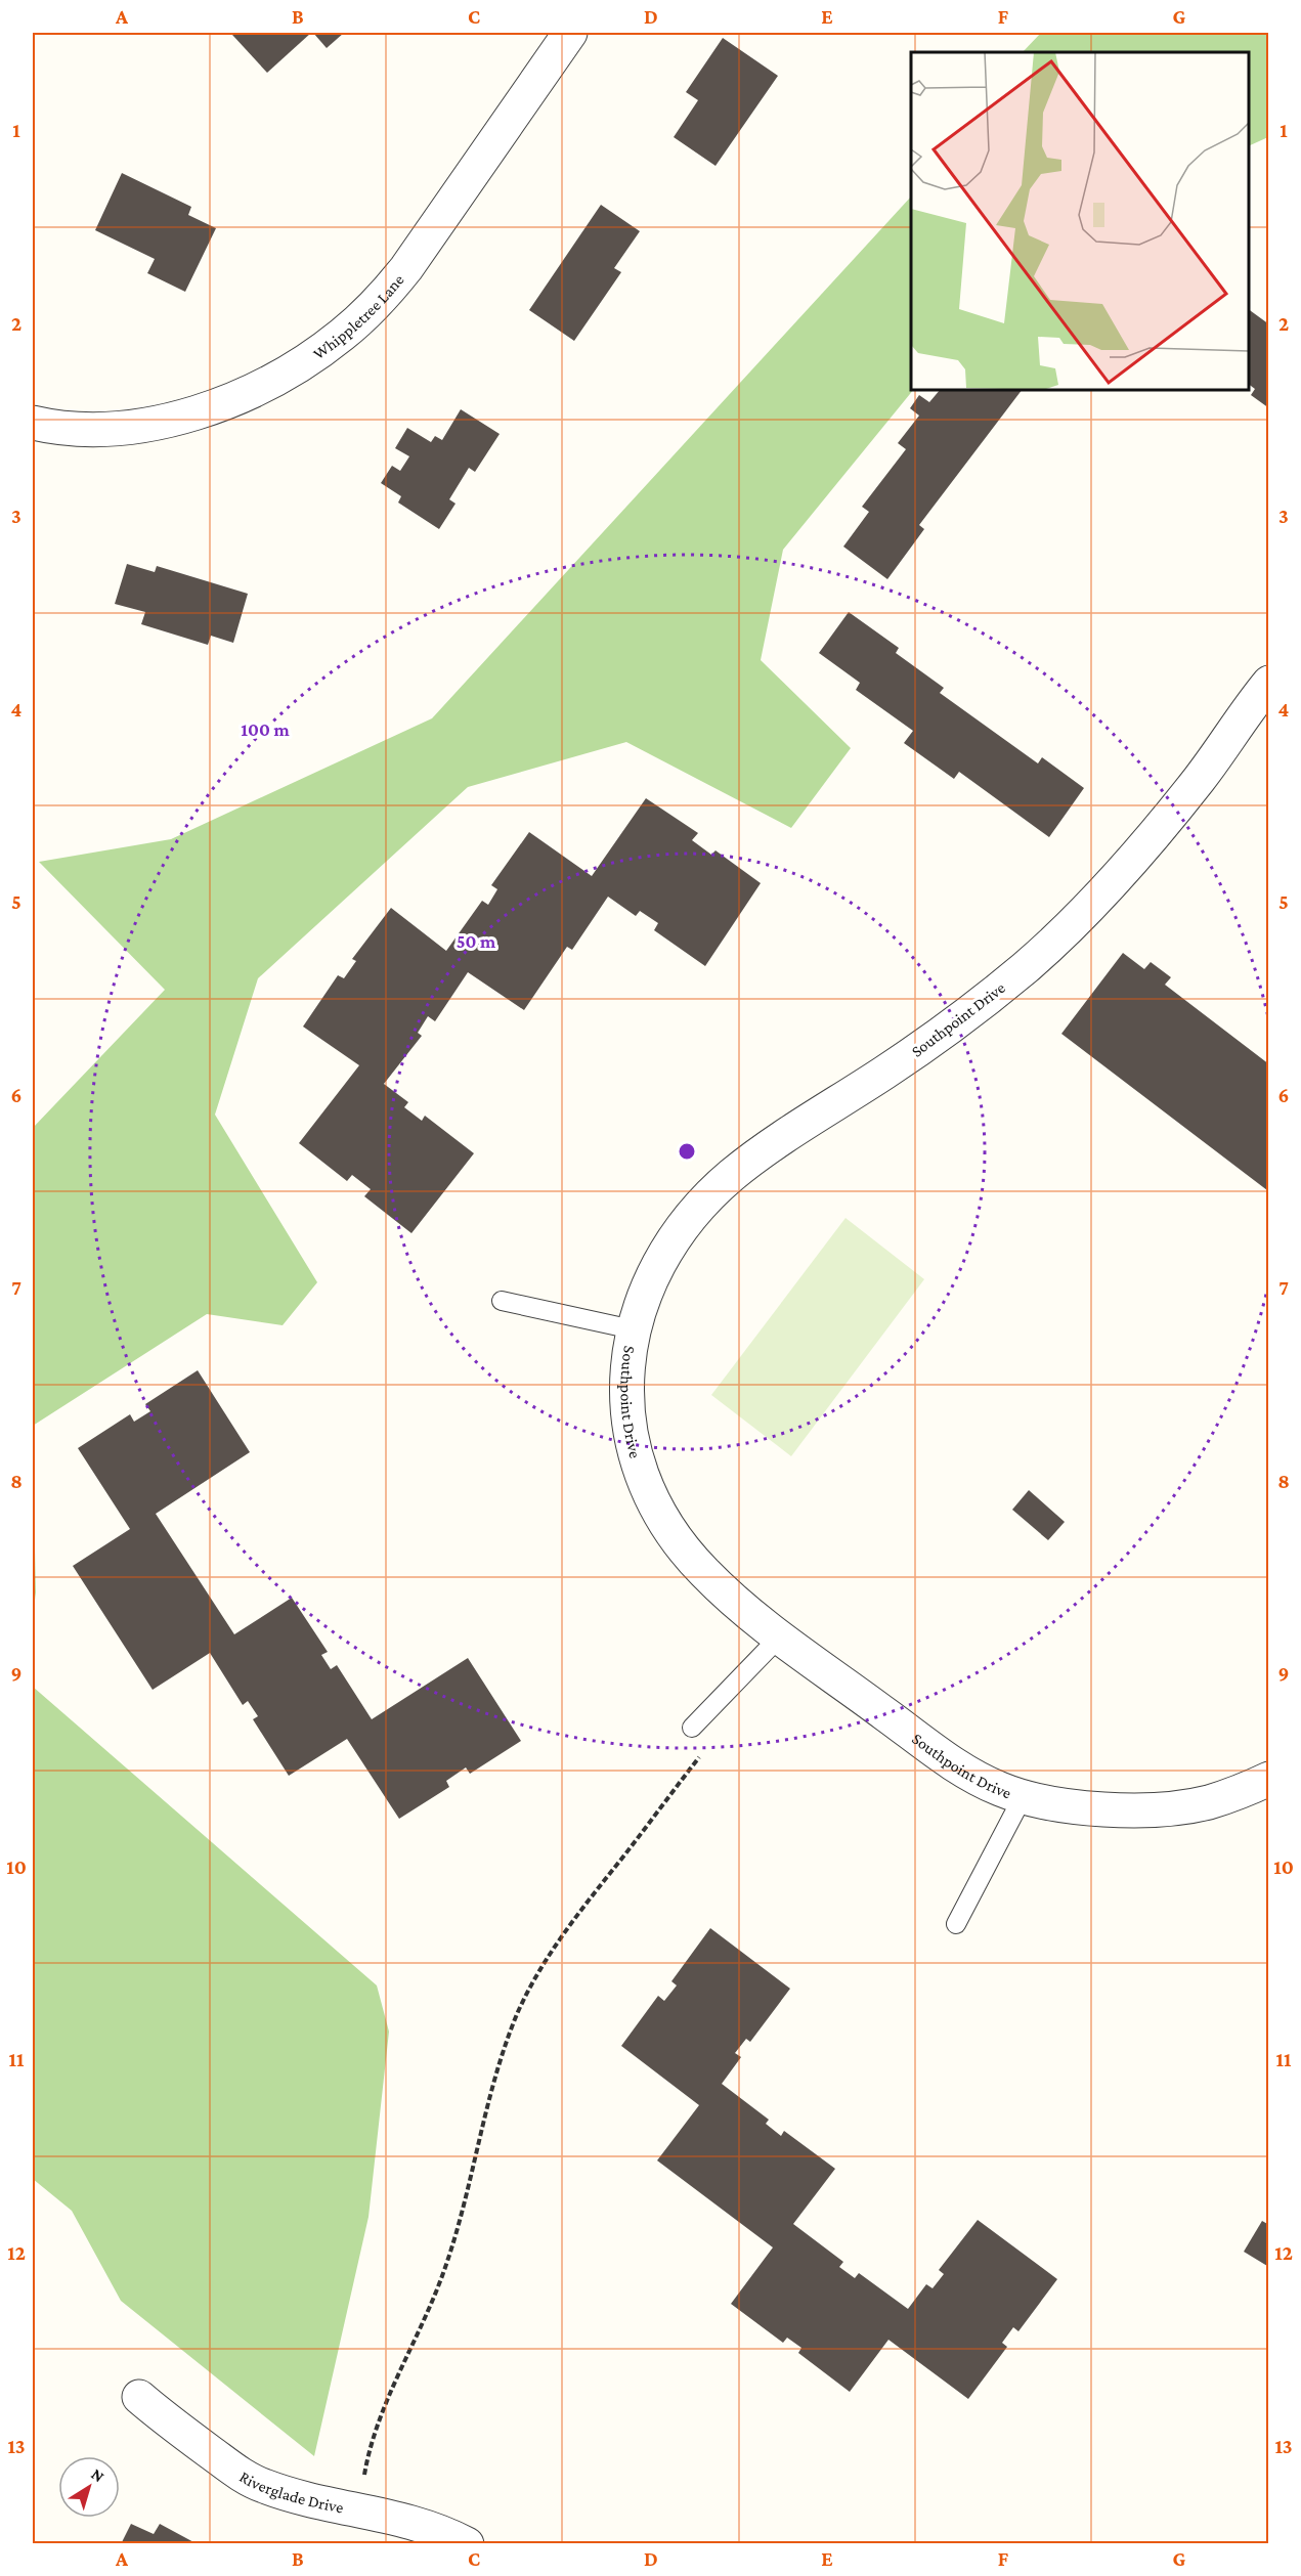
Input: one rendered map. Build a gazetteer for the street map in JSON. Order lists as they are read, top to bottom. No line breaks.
{"streets":{"street":["Whippletree Lane","Southpoint Drive","Riverglade Drive"]},"north":"top right","grid":{"columns":["A","B","C","D","E","F","G"],"rows":["1","2","3","4","5","6","7","8","9","10","11","12","13"]},"rings":["100 m","50 m"]}
